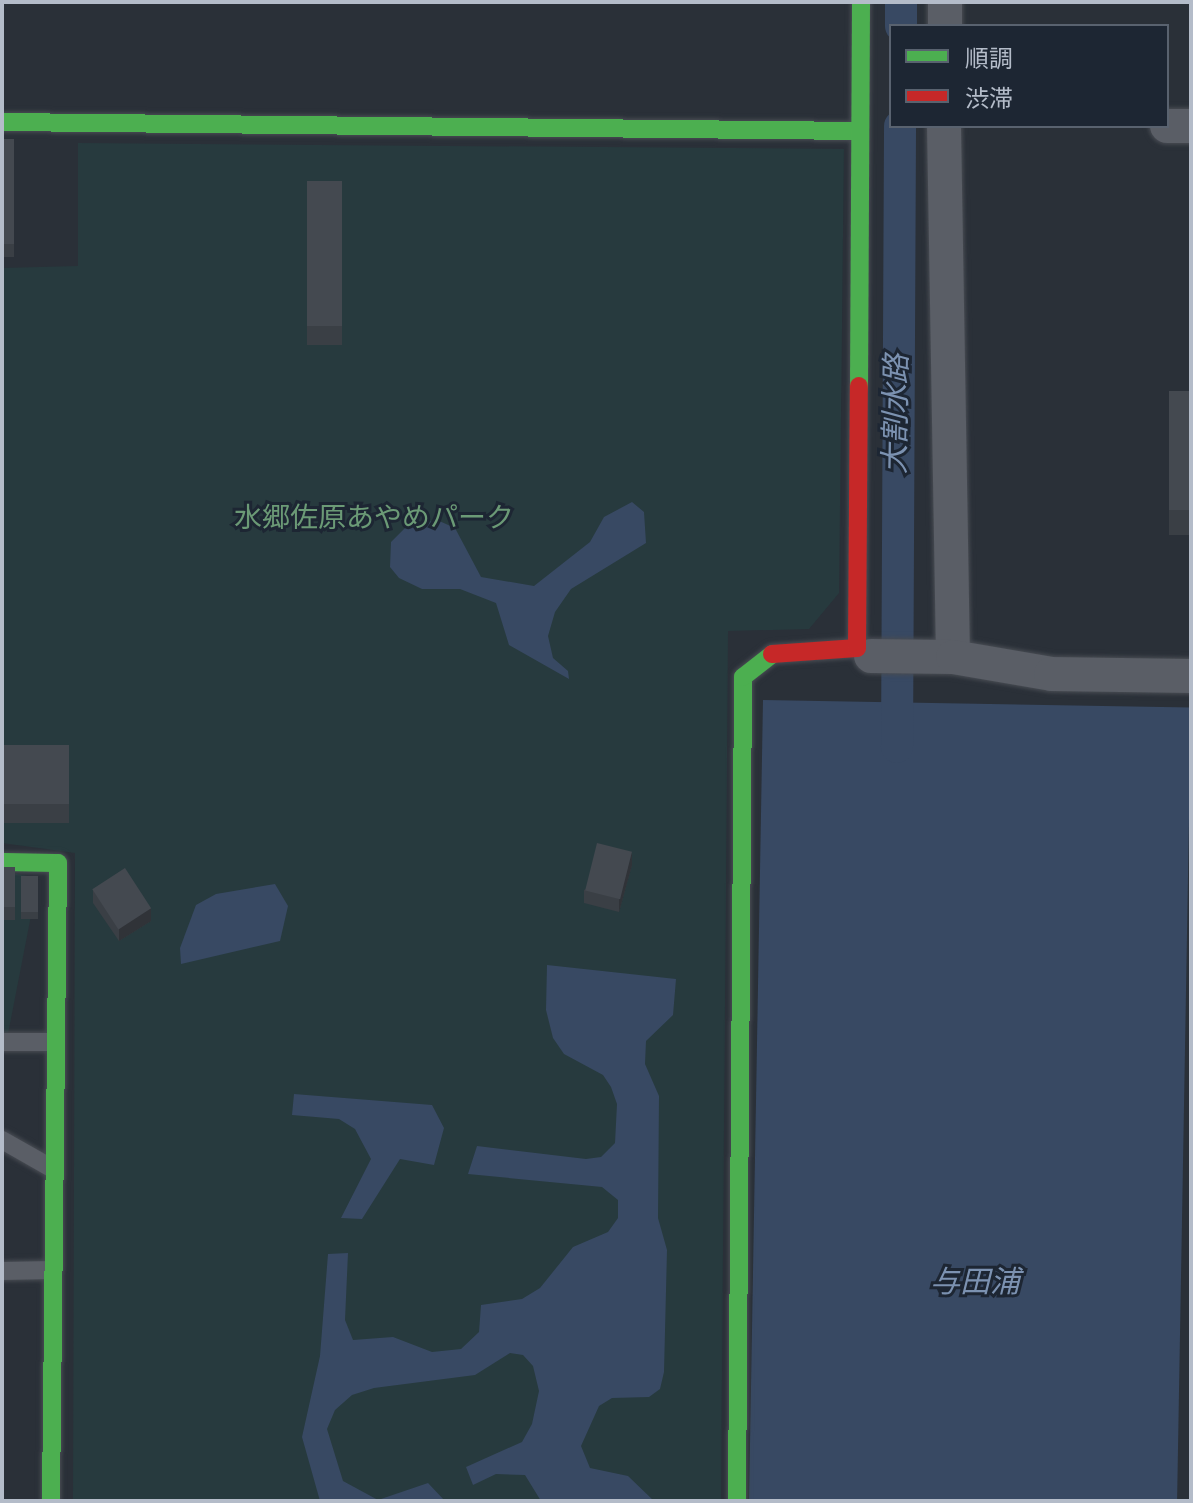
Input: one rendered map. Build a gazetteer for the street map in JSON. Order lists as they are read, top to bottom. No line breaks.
{"water":["大割水路","与田浦"],"parks":["水郷佐原あやめパーク"],"legend":["順調","渋滞"]}
